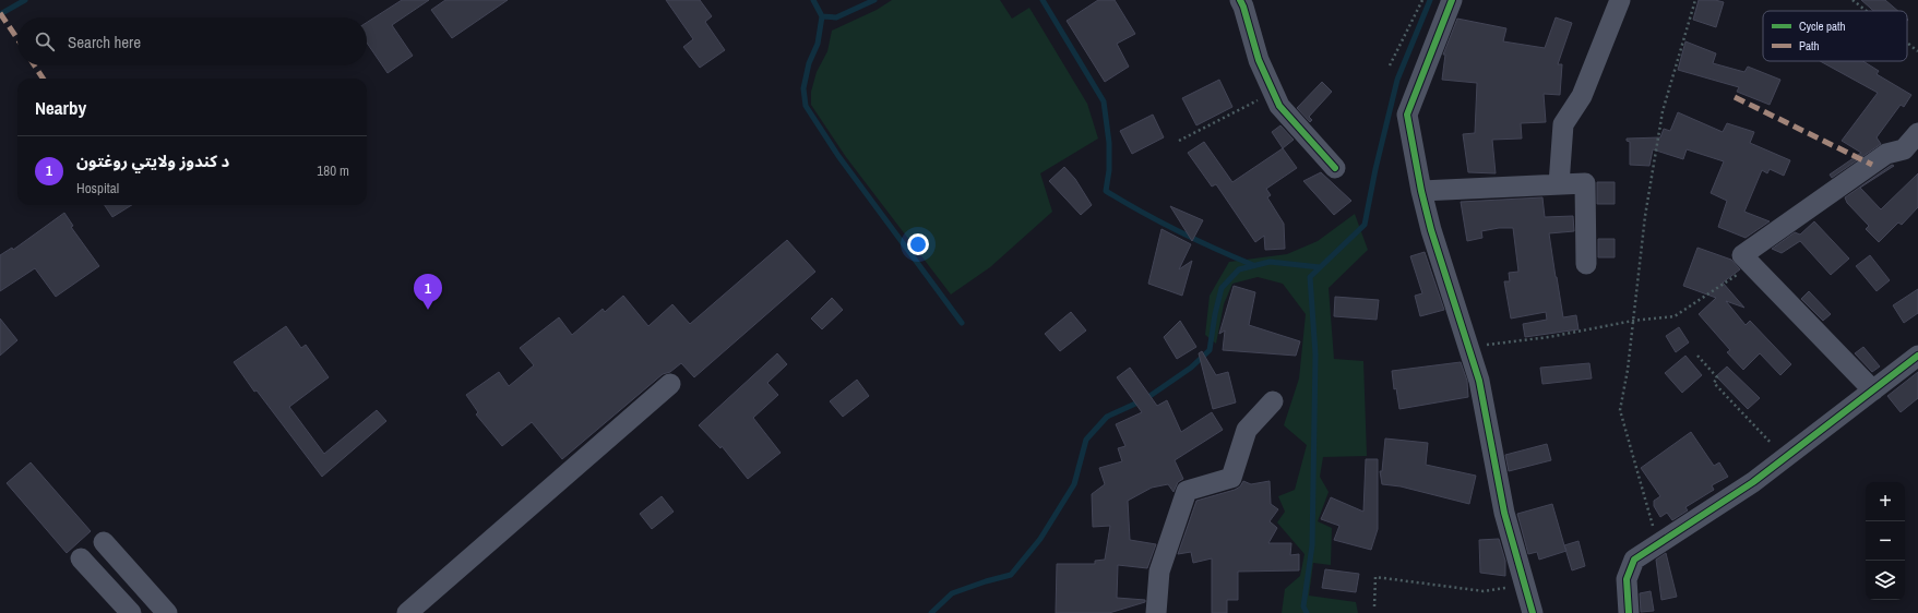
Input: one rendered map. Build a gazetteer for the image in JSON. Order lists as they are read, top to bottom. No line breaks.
{"legend":["Cycle path","Path"],"page":{"search":"Search here","heading":"Nearby","list":[{"mark":"1","name":"د کندوز ولایتي روغتون","note":"Hospital","value":"180 m"}],"pins":"1","map_buttons":["+","−"]}}
